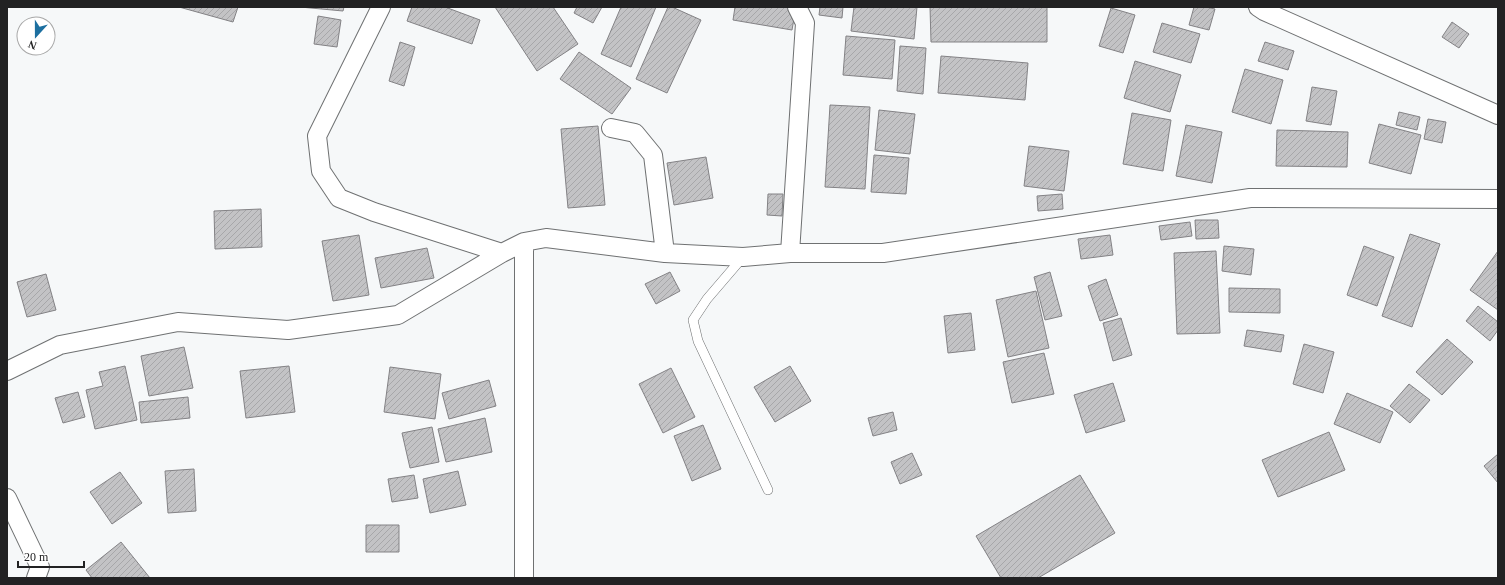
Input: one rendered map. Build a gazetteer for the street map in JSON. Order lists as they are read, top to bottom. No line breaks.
{"scale_bar":"20 m","north":"bottom"}
